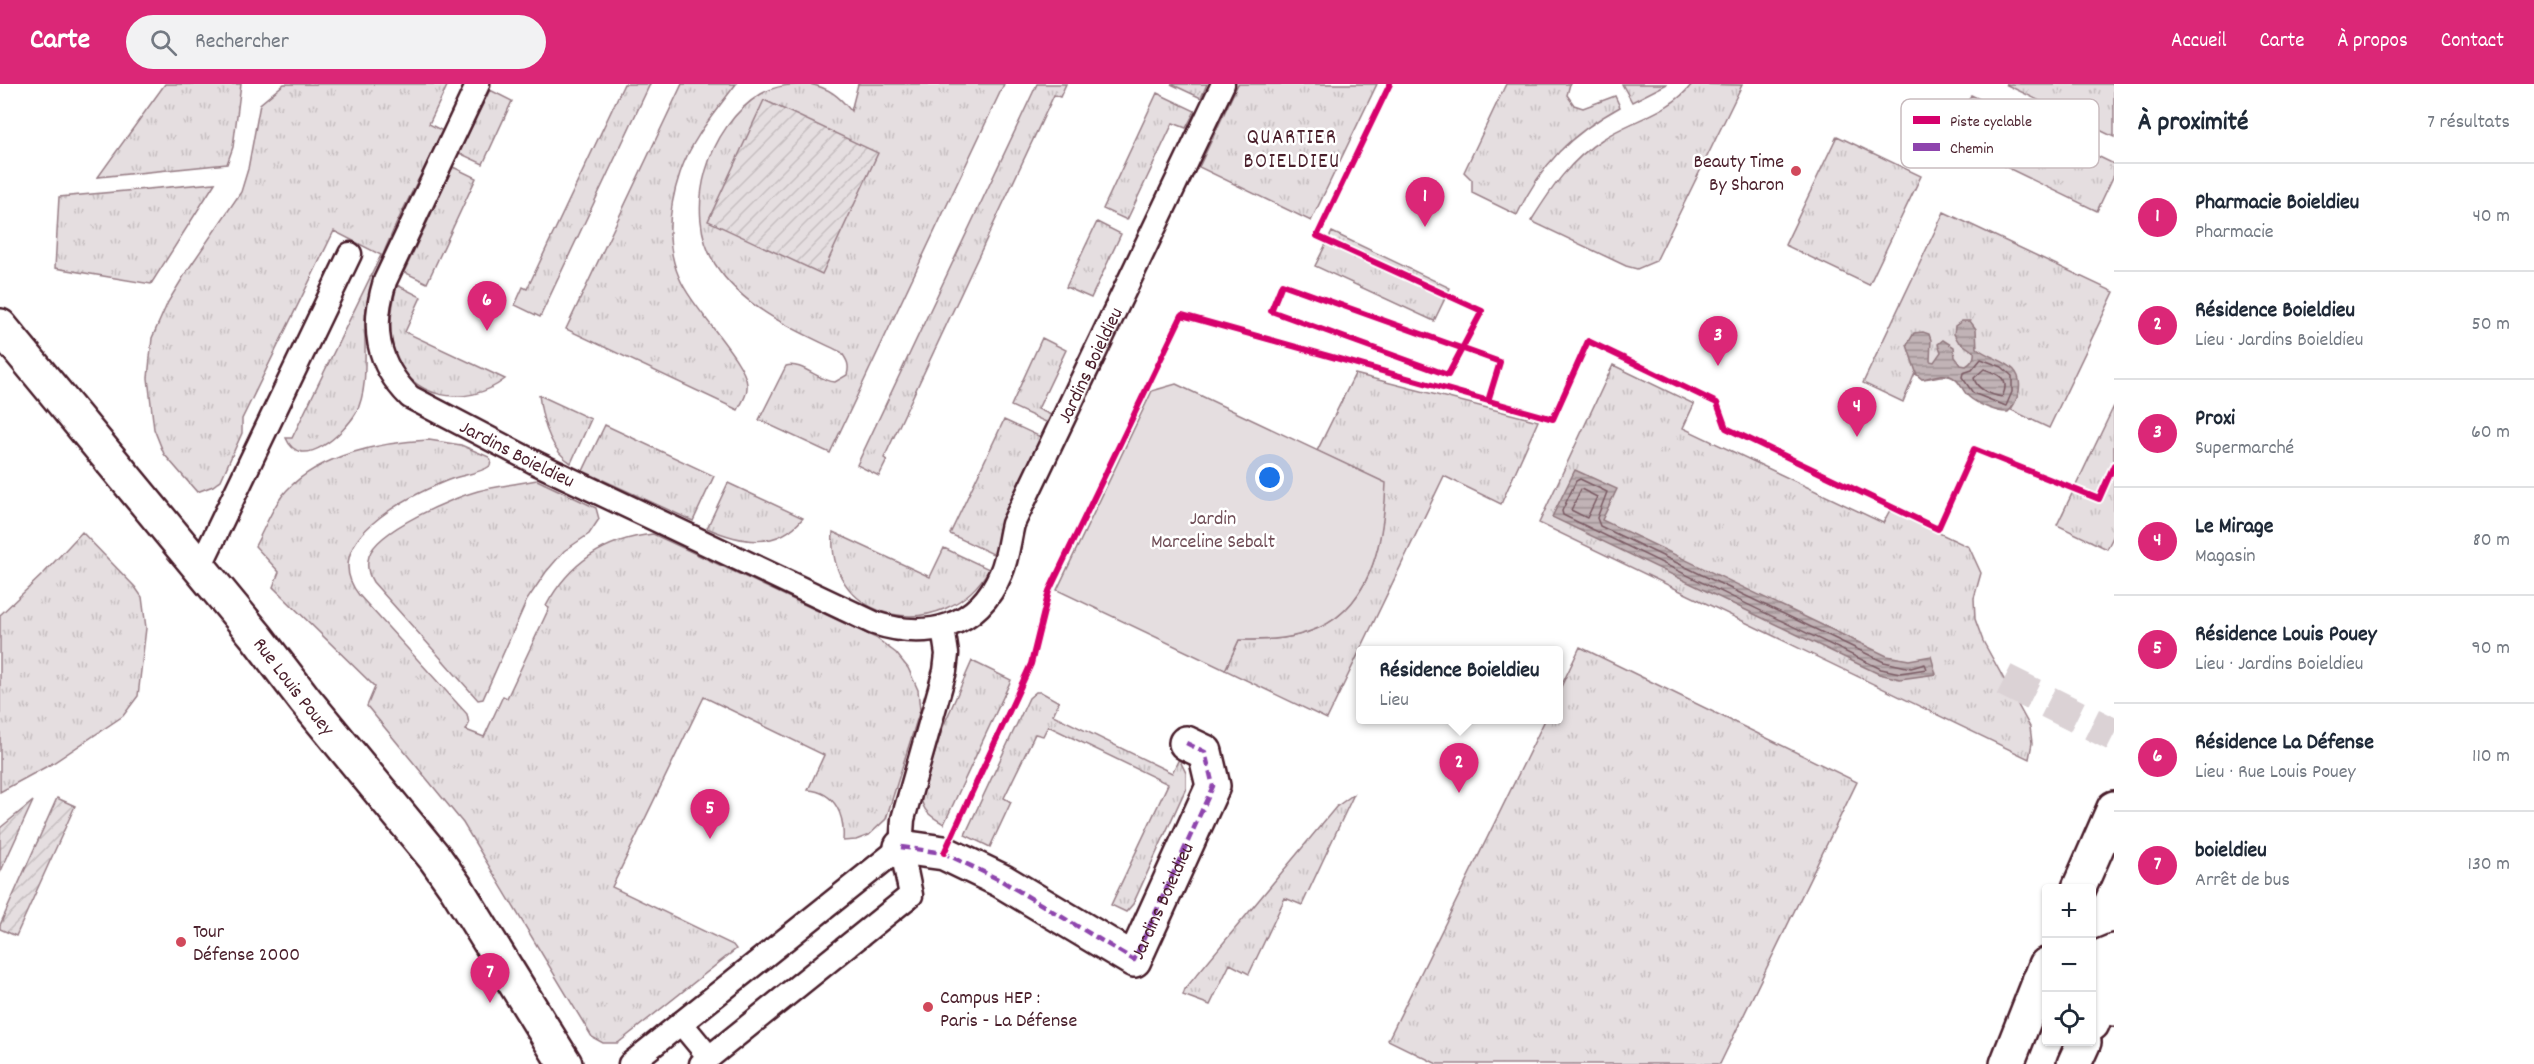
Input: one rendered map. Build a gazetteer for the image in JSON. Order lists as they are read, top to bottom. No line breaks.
{"streets":{"street":["Jardins Boieldieu","Rue Louis Pouey"]},"districts":["QUARTIER BOIELDIEU"],"parks":["Jardin Marceline Sebalt"],"places":["Beauty Time By Sharon","Tour Défense 2000","Campus HEP : Paris - La Défense"],"legend":["Piste cyclable","Chemin"],"page":{"header":"Carte","search":"Rechercher","nav":["Accueil","Carte","À propos","Contact"],"heading":["À proximité","7 résultats"],"list":[{"mark":"1","name":"Pharmacie Boieldieu","note":"Pharmacie","value":"40 m"},{"mark":"2","name":"Résidence Boieldieu","note":"Lieu · Jardins Boieldieu","value":"50 m"},{"mark":"3","name":"Proxi","note":"Supermarché","value":"60 m"},{"mark":"4","name":"Le Mirage","note":"Magasin","value":"80 m"},{"mark":"5","name":"Résidence Louis Pouey","note":"Lieu · Jardins Boieldieu","value":"90 m"},{"mark":"6","name":"Résidence La Défense","note":"Lieu · Rue Louis Pouey","value":"110 m"},{"mark":"7","name":"boieldieu","note":"Arrêt de bus","value":"130 m"}],"pins":["1","6","3","4","2","5","7"],"popup":["Résidence Boieldieu","Lieu"],"map_buttons":["+","−"]}}
